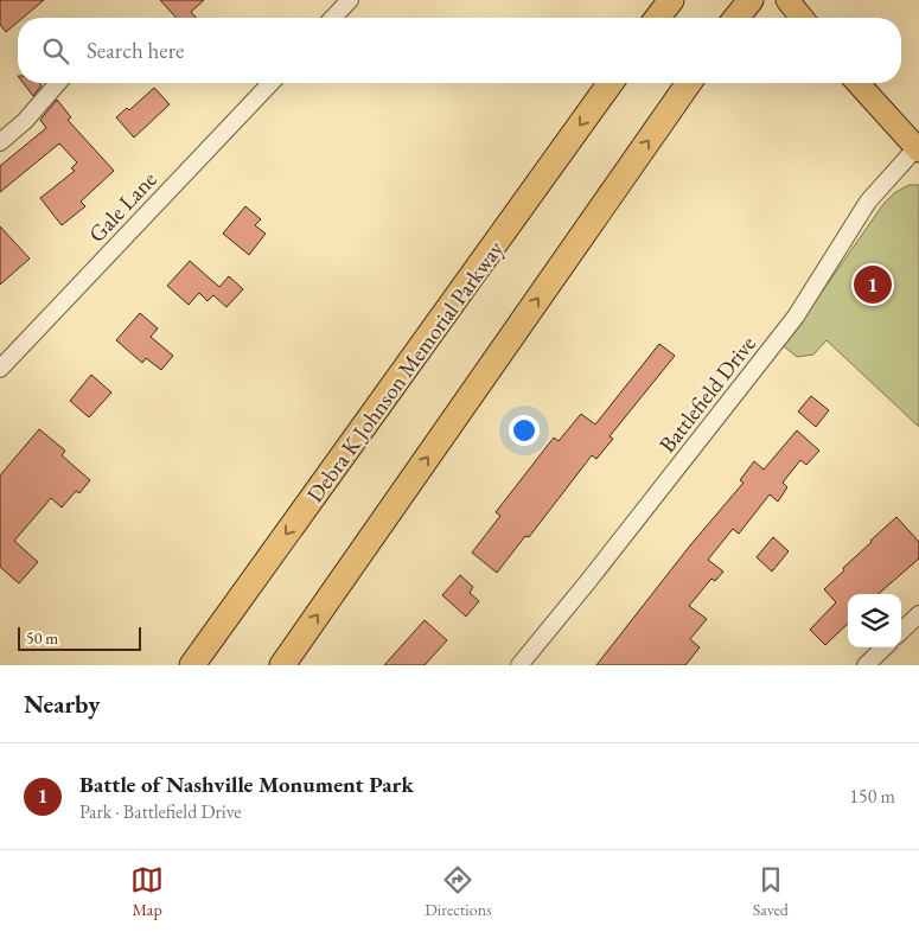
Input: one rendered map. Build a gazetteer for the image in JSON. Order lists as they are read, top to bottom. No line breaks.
{"streets":{"highway":["Debra K Johnson Memorial Parkway"],"street":["Gale Lane","Battlefield Drive"]},"scale_bar":"50 m","page":{"search":"Search here","pins":"1","scale":"50 m","heading":"Nearby","list":[{"mark":"1","name":"Battle of Nashville Monument Park","note":"Park · Battlefield Drive","value":"150 m"}],"nav":["Map","Directions","Saved"]}}
